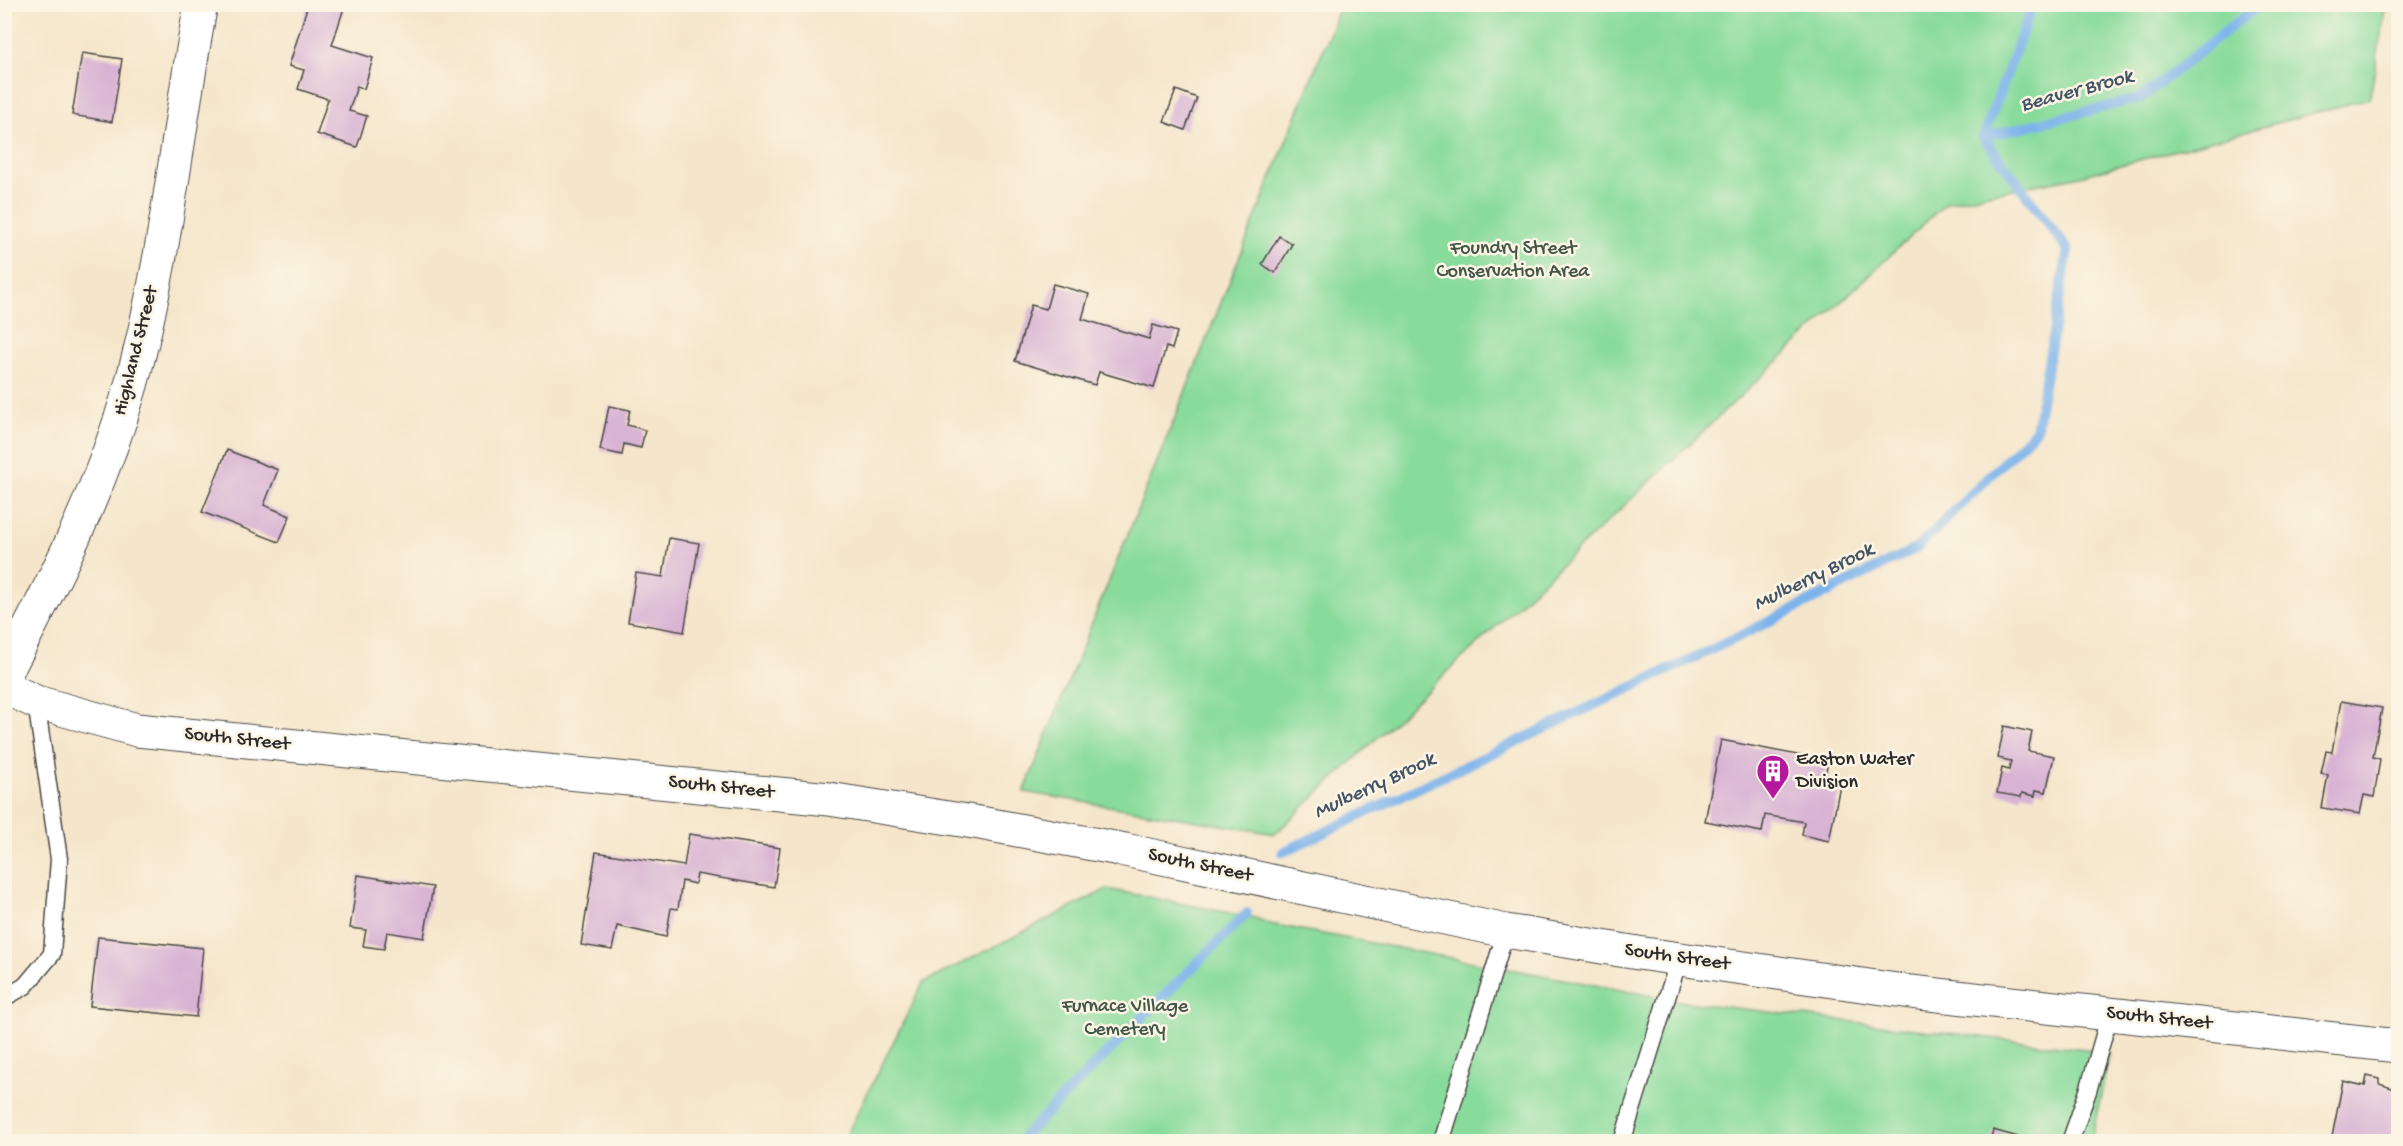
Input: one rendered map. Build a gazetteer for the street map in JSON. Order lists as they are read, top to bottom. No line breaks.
{"streets":{"street":["Highland Street","South Street"]},"water":["Beaver Brook","Mulberry Brook"],"parks":["Foundry Street Conservation Area","Furnace Village Cemetery"],"places":{"building":["Easton Water Division"]}}
